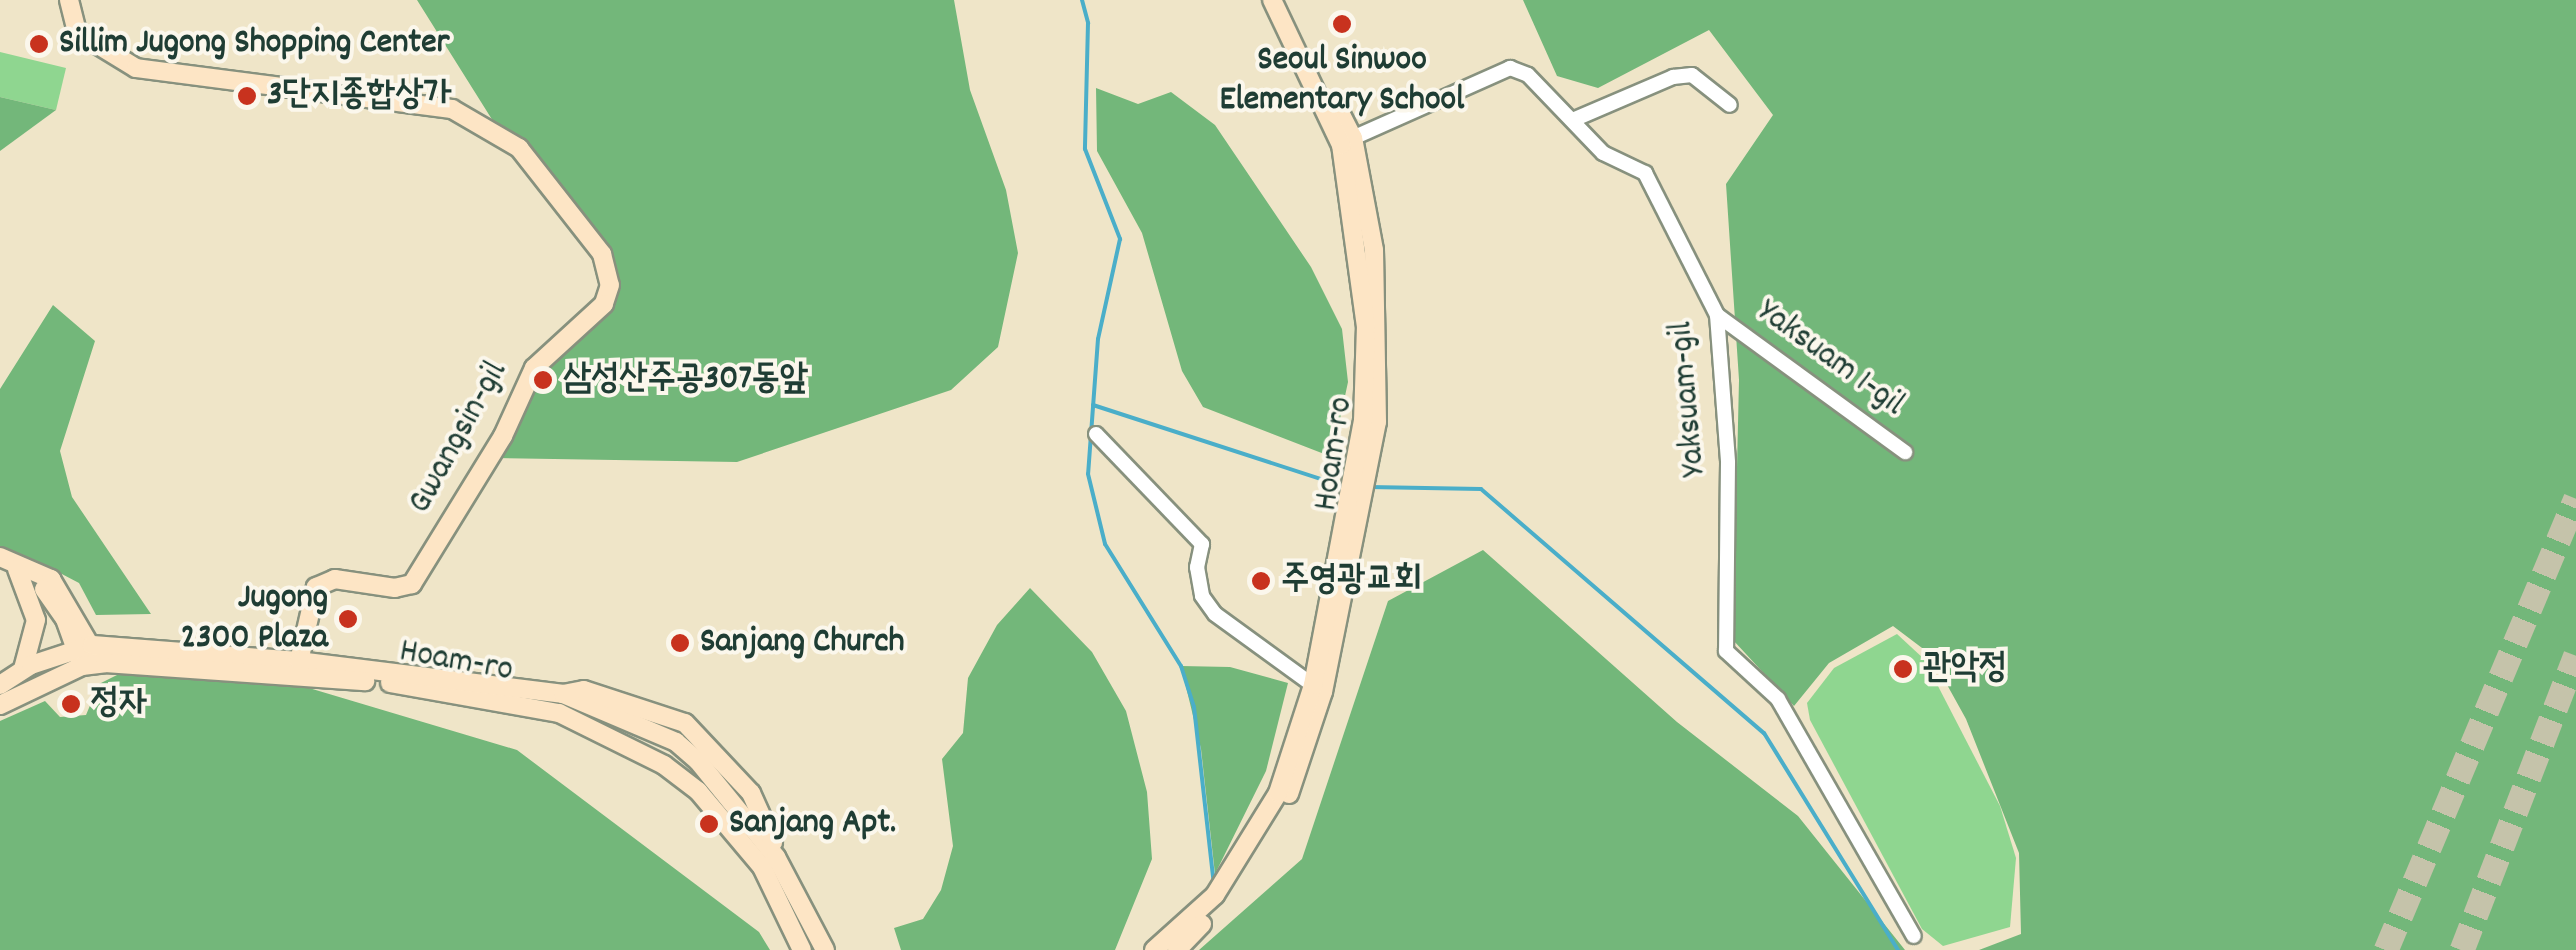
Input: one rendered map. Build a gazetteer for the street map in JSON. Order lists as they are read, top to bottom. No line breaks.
{"streets":{"main road":["Gwangsin-gil","Hoam-ro"],"street":["Yaksuam 1-gil","Yaksuam-gil"]},"crossings":[["Yaksuam 1-gil","Yaksuam-gil"],["Yaksuam-gil","Hoam-ro"],["Gwangsin-gil","Hoam-ro"]],"places":["Seoul Sinwoo Elementary School","Sillim Jugong Shopping Center","3단지종합상가","삼성산주공307동앞","주영광교회","Jugong 2300 Plaza","Sanjang Church","관악정","정자","Sanjang Apt."]}
